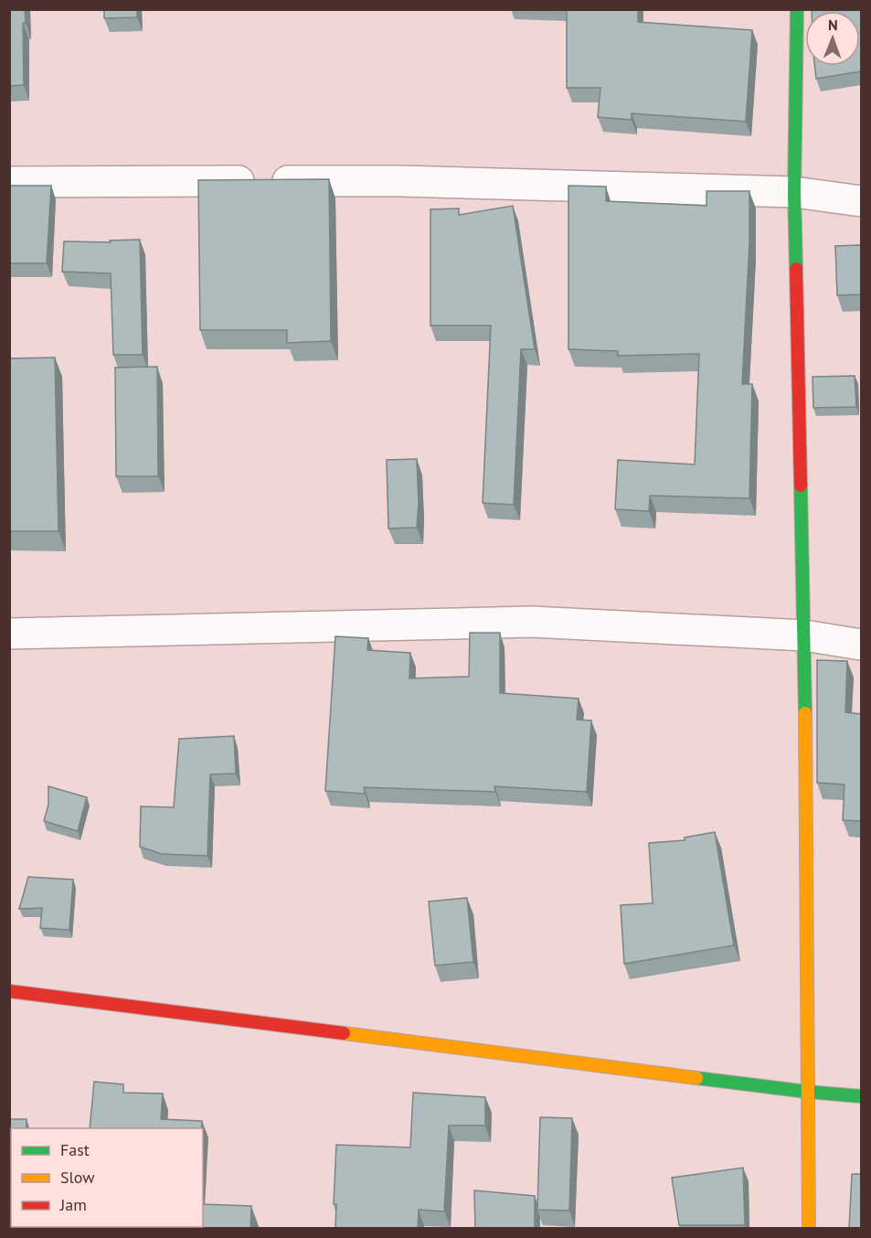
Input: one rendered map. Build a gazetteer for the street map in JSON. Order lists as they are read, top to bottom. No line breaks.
{"legend":["Fast","Slow","Jam"],"north":"top"}
